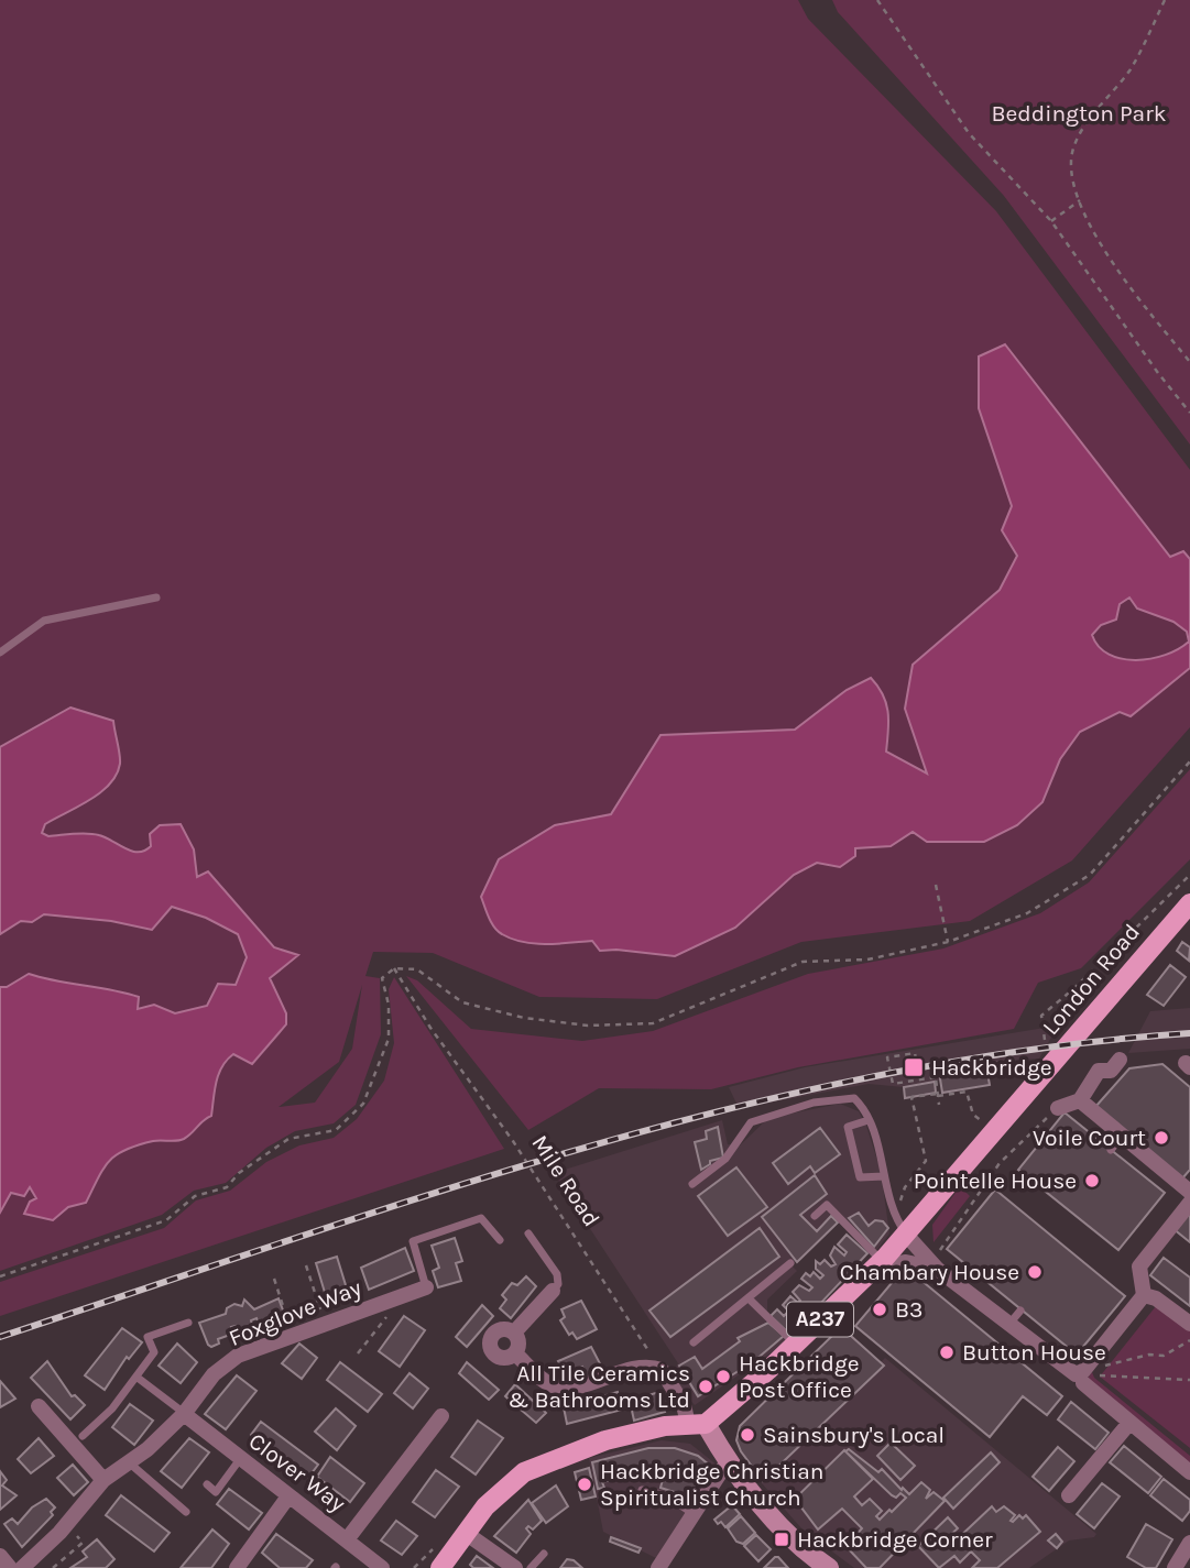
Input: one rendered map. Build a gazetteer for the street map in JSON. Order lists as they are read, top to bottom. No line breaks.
{"streets":{"main road":["London Road","A237"],"street":["Foxglove Way","Clover Way"],"path":["Mile Road"]},"crossings":[["Foxglove Way","Clover Way"]],"parks":["Beddington Park"],"places":{"transit":["Hackbridge","Hackbridge Corner"],"other":["Voile Court","Pointelle House","Chambary House","B3","Button House","Hackbridge Post Office","All Tile Ceramics & Bathrooms Ltd","Sainsbury's Local","Hackbridge Christian Spiritualist Church"]}}
